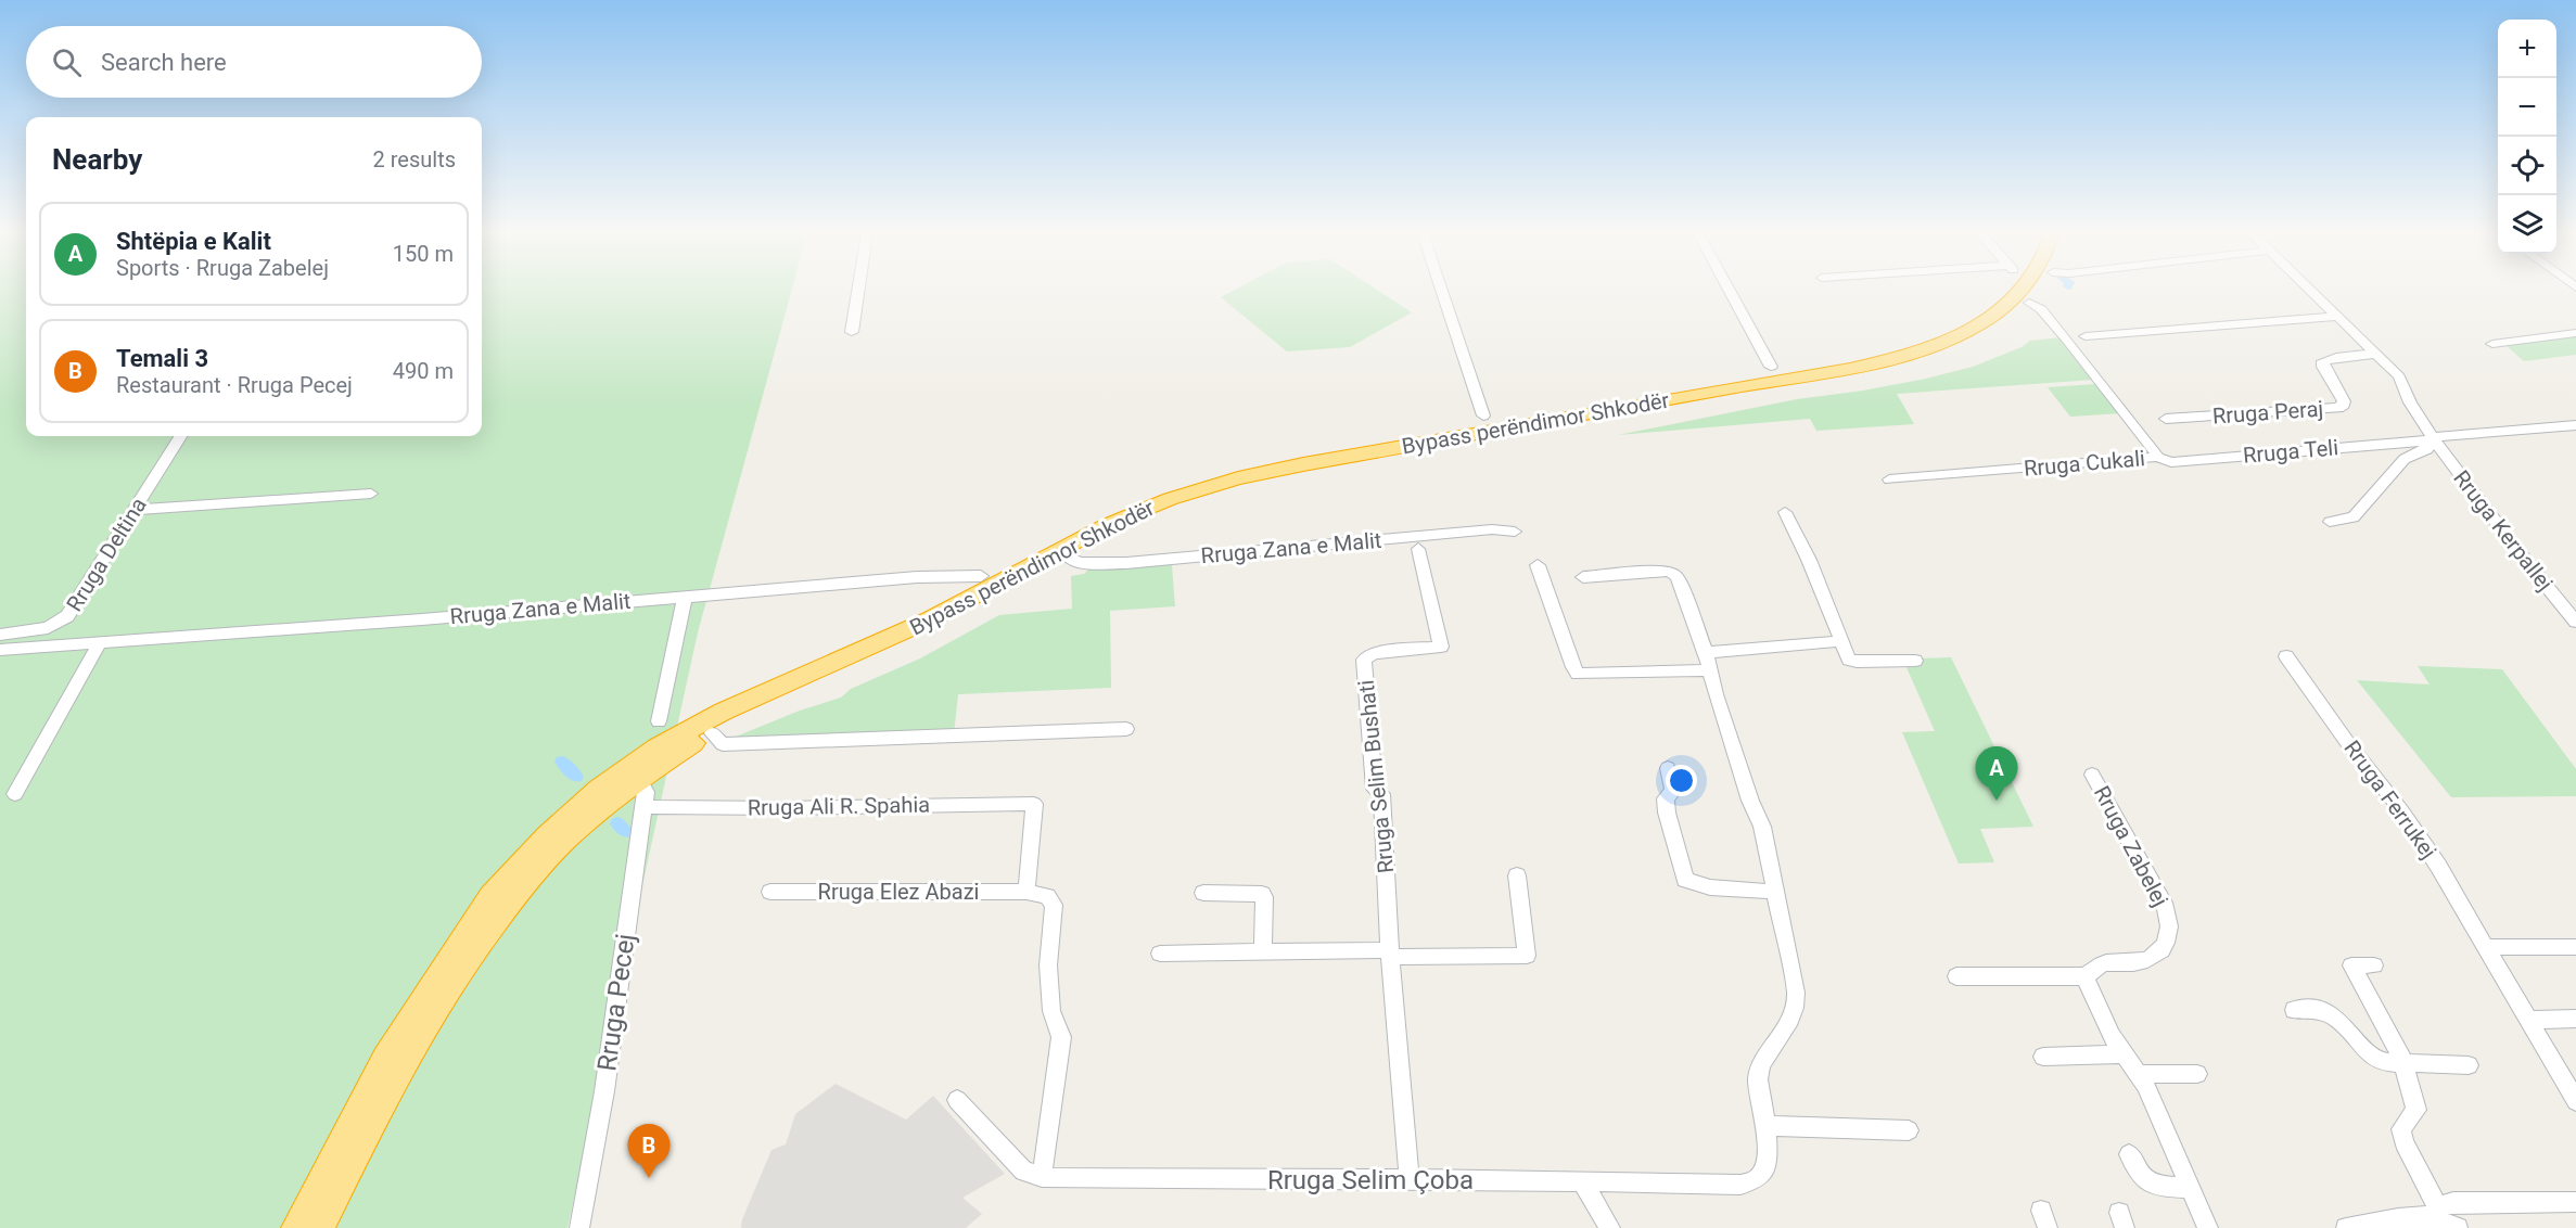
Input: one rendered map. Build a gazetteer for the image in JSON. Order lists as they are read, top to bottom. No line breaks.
{"streets":{"highway":["Bypass perëndimor Shkodër"],"street":["Rruga Peraj","Rruga Teli","Rruga Cukali","Rruga Kerpallej","Rruga Zana e Malit","Rruga Deltina","Rruga Selim Bushati","Rruga Ferrukej","Rruga Ali R. Spahia","Rruga Zabelej","Rruga Elez Abazi","Rruga Pecej","Rruga Selim Çoba"]},"crossings":[["Rruga Peraj","Rruga Kerpallej"],["Bypass perëndimor Shkodër","Rruga Cukali"],["Bypass perëndimor Shkodër","Rruga Zana e Malit"],["Bypass perëndimor Shkodër","Rruga Pecej"],["Rruga Teli","Rruga Cukali"],["Rruga Teli","Rruga Kerpallej"],["Rruga Selim Bushati","Rruga Selim Çoba"],["Rruga Ali R. Spahia","Rruga Elez Abazi"],["Rruga Ali R. Spahia","Rruga Pecej"],["Rruga Elez Abazi","Rruga Selim Çoba"]],"page":{"map_buttons":["+","−"],"search":"Search here","heading":["Nearby","2 results"],"list":[{"mark":"A","name":"Shtëpia e Kalit","note":"Sports · Rruga Zabelej","value":"150 m"},{"mark":"B","name":"Temali 3","note":"Restaurant · Rruga Pecej","value":"490 m"}],"pins":["A","B"]}}
